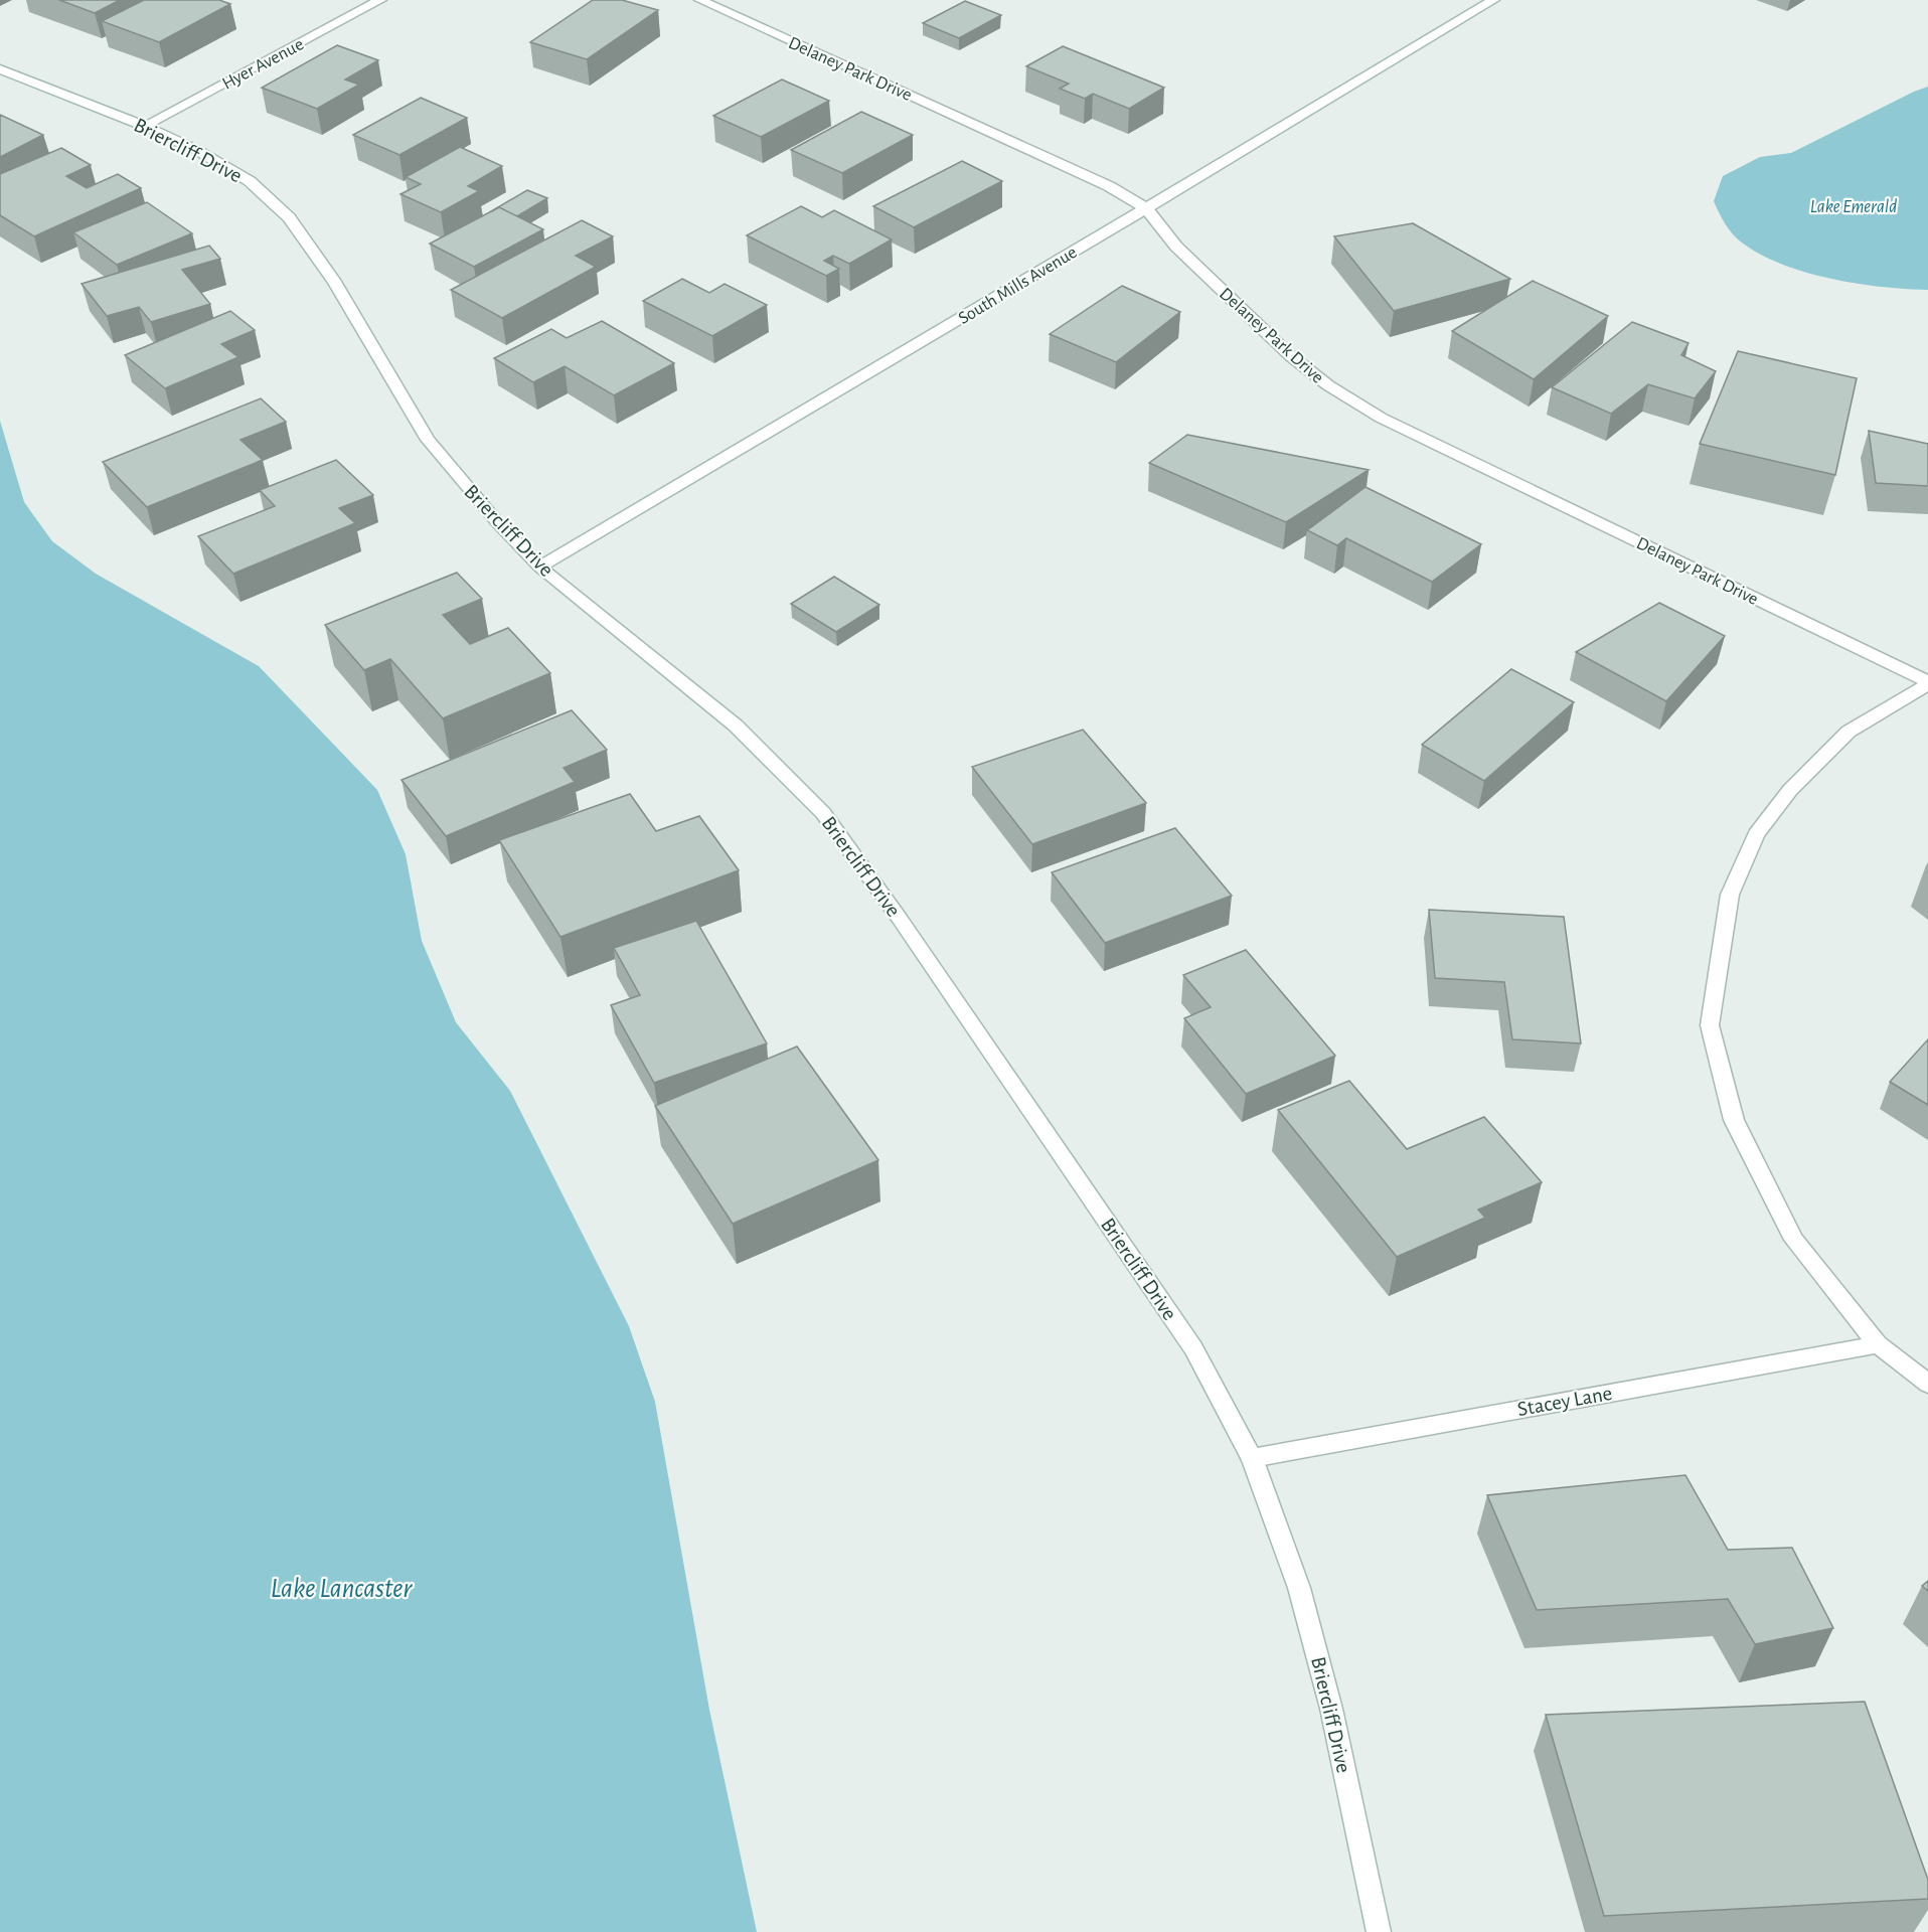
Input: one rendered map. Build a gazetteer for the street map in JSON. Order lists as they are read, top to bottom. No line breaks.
{"streets":{"street":["Hyer Avenue","Delaney Park Drive","Briercliff Drive","South Mills Avenue","Stacey Lane"]},"crossings":[["Hyer Avenue","Briercliff Drive"],["Delaney Park Drive","South Mills Avenue"],["Briercliff Drive","South Mills Avenue"],["Briercliff Drive","Stacey Lane"]],"water":["Lake Emerald","Lake Lancaster"]}
